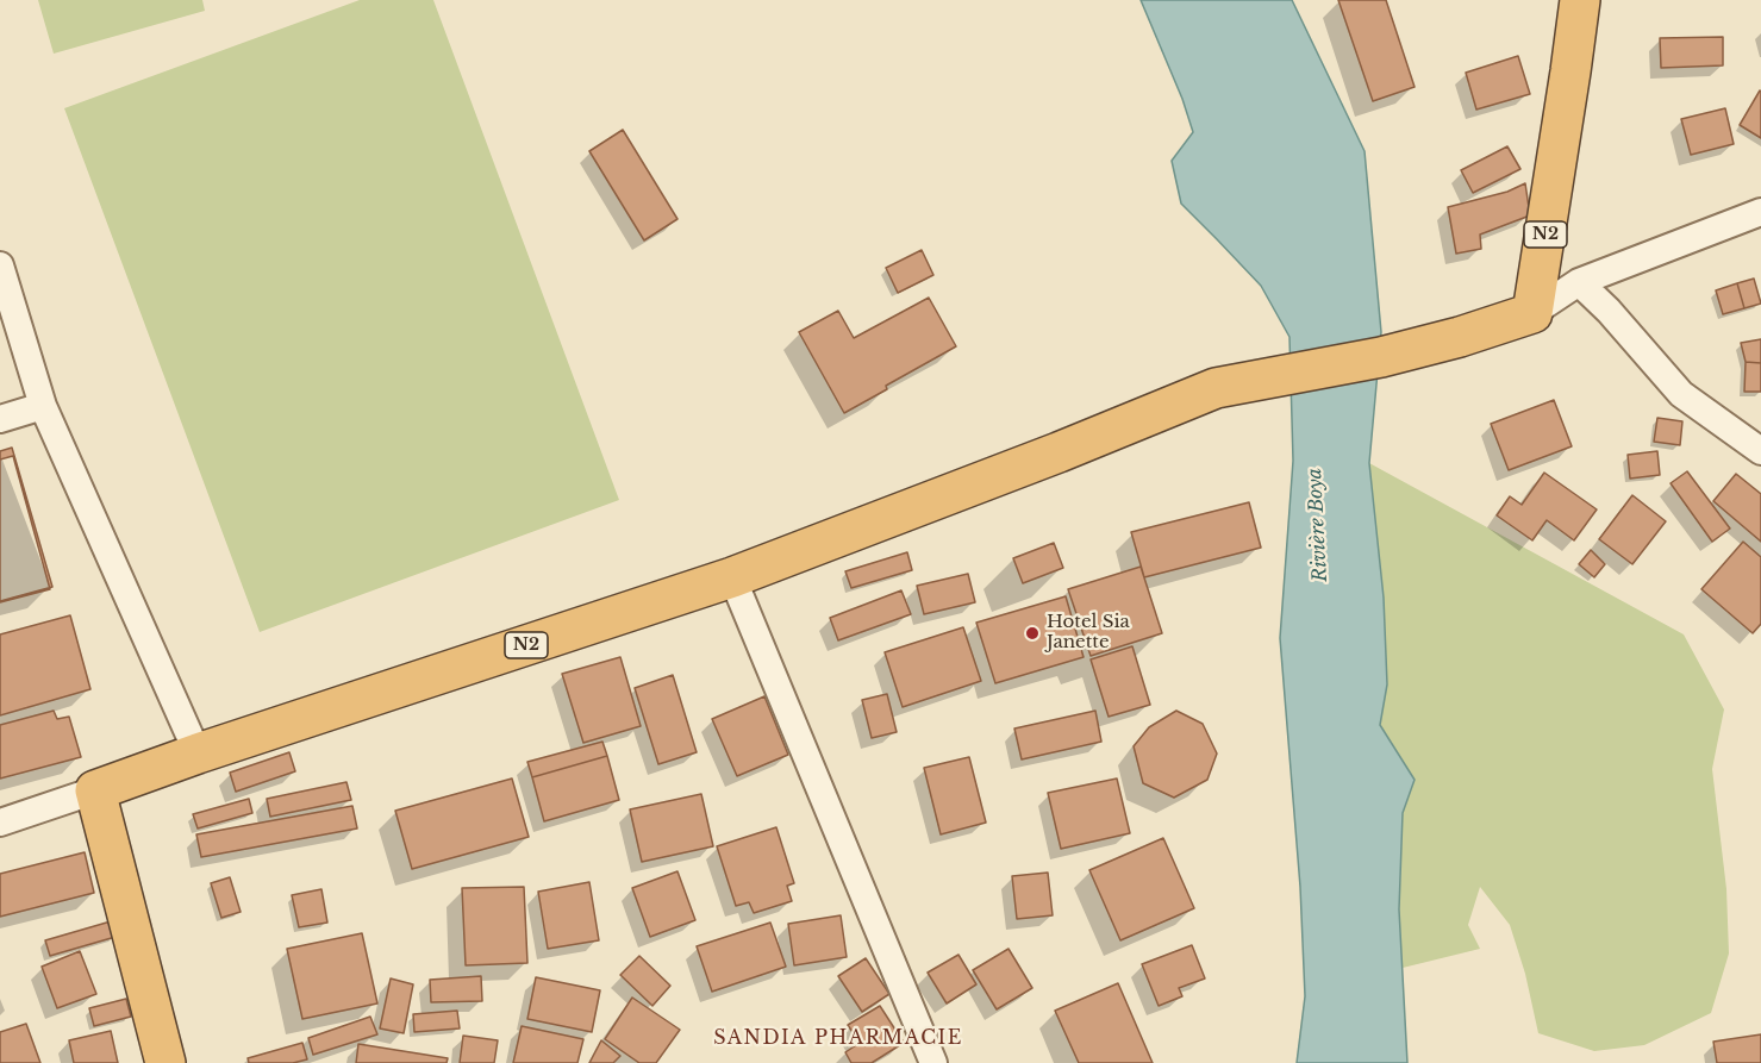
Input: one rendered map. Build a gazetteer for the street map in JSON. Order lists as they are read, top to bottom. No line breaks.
{"streets":{"highway":["N2"]},"districts":["SANDIA PHARMACIE"],"water":["Rivière Boya"],"places":["Hotel Sia Janette"]}
